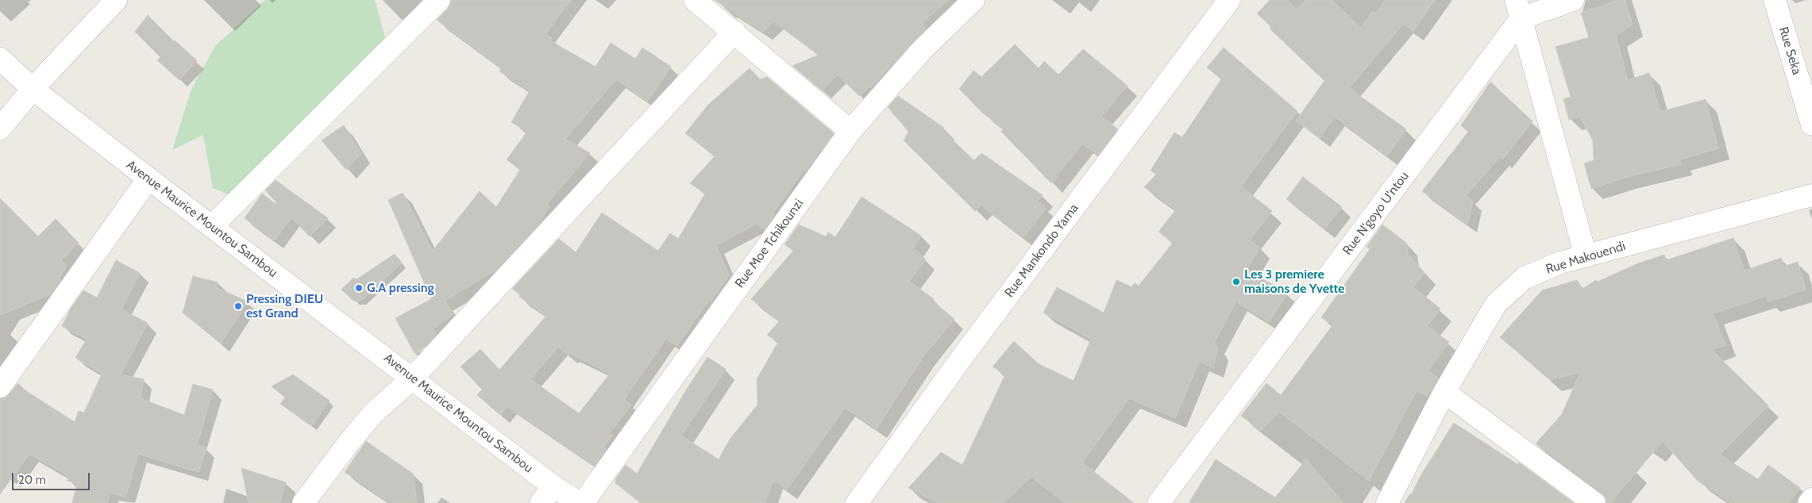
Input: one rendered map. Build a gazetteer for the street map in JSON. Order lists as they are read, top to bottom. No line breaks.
{"streets":{"street":["Rue Seka","Rue N'goyo U'ntou","Avenue Maurice Mountou Sambou","Rue Moe Tchikounzi","Rue Mankondo Yama","Rue Makouendi"]},"places":["Les 3 premiere maisons de Yvette","G.A pressing","Pressing DIEU est Grand"],"scale_bar":"20 m"}
